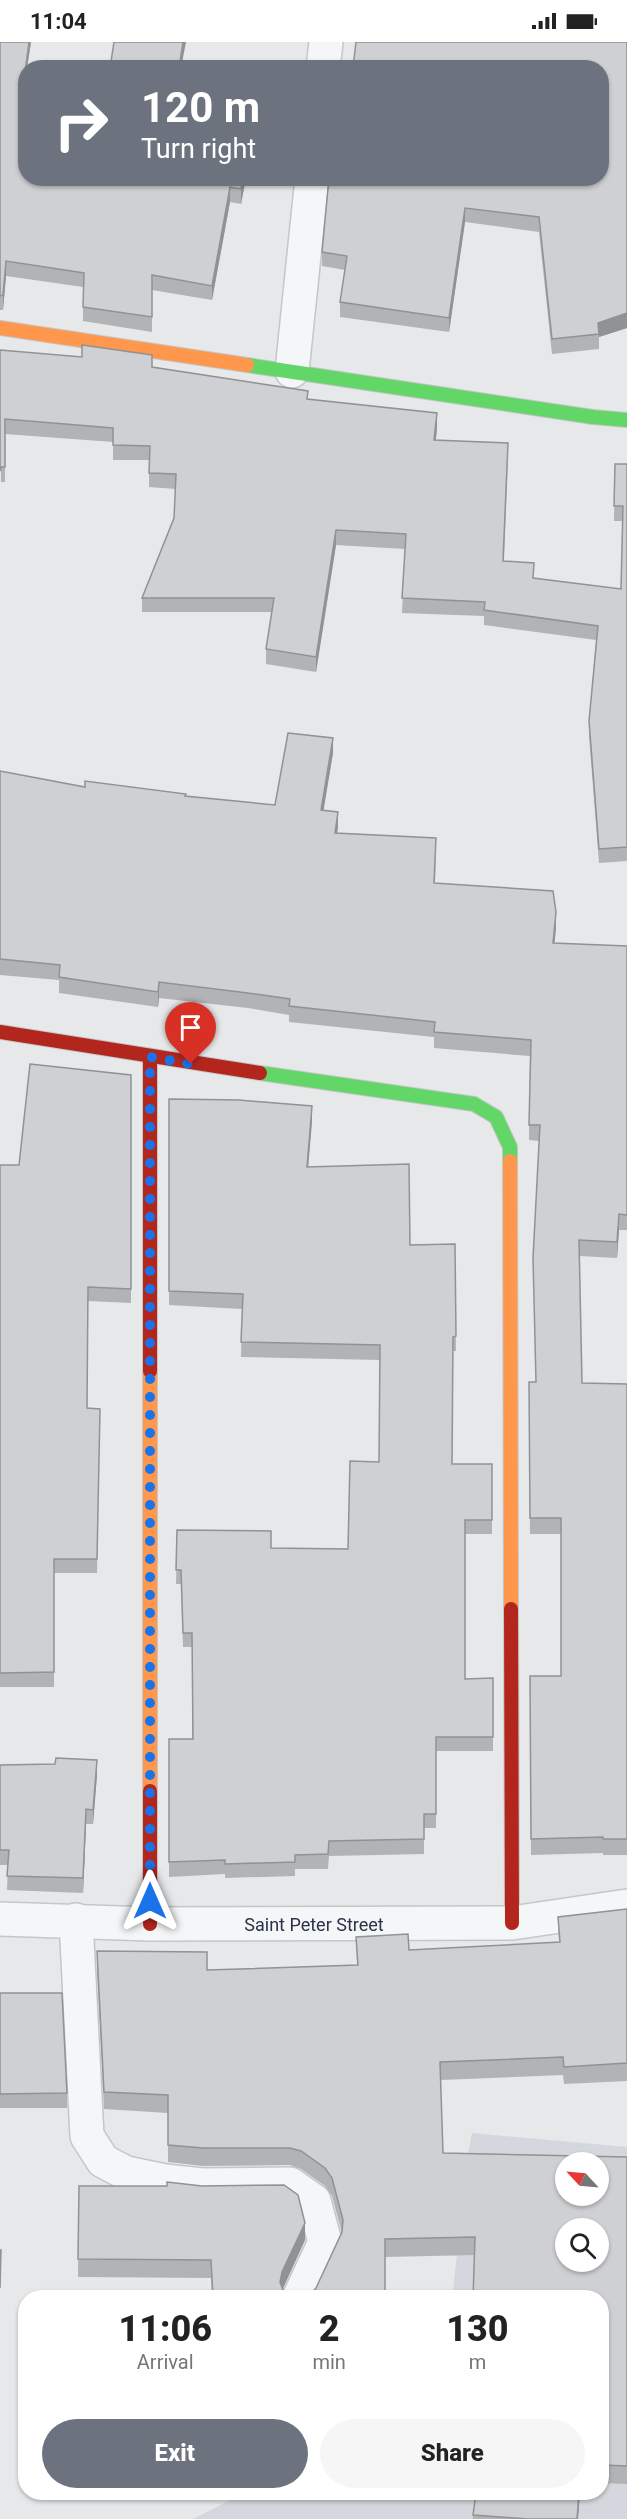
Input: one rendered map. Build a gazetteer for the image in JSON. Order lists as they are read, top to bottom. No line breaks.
{"streets":{"street":["Saint Peter Street"]},"north":"top left","page":{"status":"11:04","turn":["120 m","Turn right"],"eta":["11:06","Arrival","2","min","130","m"],"buttons":["Exit","Share"]}}
